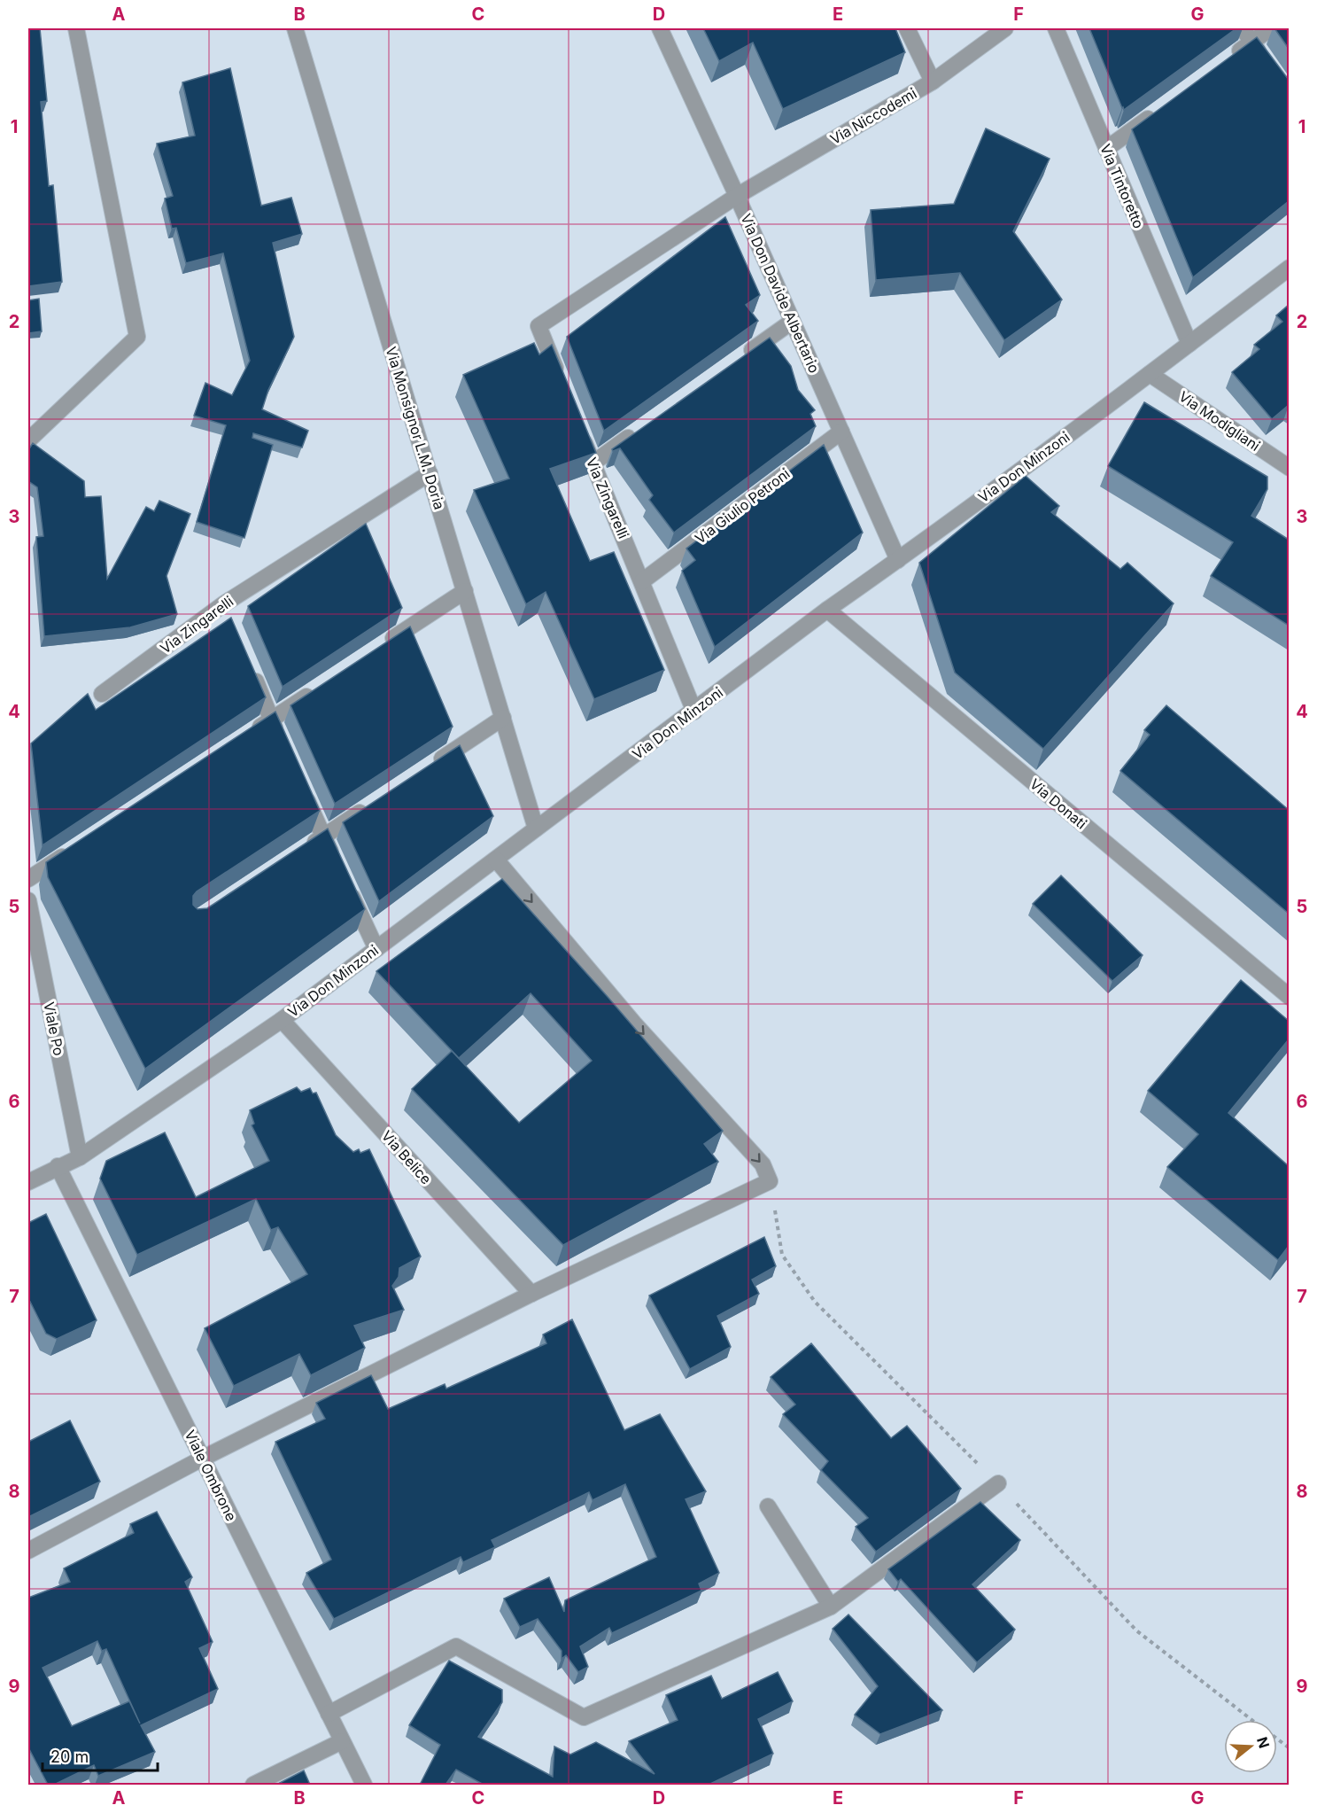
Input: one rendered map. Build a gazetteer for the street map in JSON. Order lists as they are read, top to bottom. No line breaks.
{"streets":{"street":["Via Niccodemi","Via Tintoretto","Via Don Davide Albertario","Via Modigliani","Via Monsignor L.M. Doria","Via Don Minzoni","Via Zingarelli","Via Giulio Petroni","Via Donati","Viale Po","Via Belice","Viale Ombrone"]},"crossings":[["Via Niccodemi","Via Don Davide Albertario"],["Via Tintoretto","Via Don Minzoni"],["Via Don Davide Albertario","Via Don Minzoni"],["Via Don Davide Albertario","Via Giulio Petroni"],["Via Modigliani","Via Don Minzoni"],["Via Monsignor L.M. Doria","Via Don Minzoni"],["Via Monsignor L.M. Doria","Via Zingarelli"],["Via Don Minzoni","Via Zingarelli"],["Via Don Minzoni","Via Donati"],["Via Don Minzoni","Viale Po"],["Via Don Minzoni","Via Belice"],["Via Don Minzoni","Viale Ombrone"],["Via Zingarelli","Via Giulio Petroni"]],"scale_bar":"20 m","north":"right","grid":{"columns":["A","B","C","D","E","F","G"],"rows":["1","2","3","4","5","6","7","8","9"]}}
